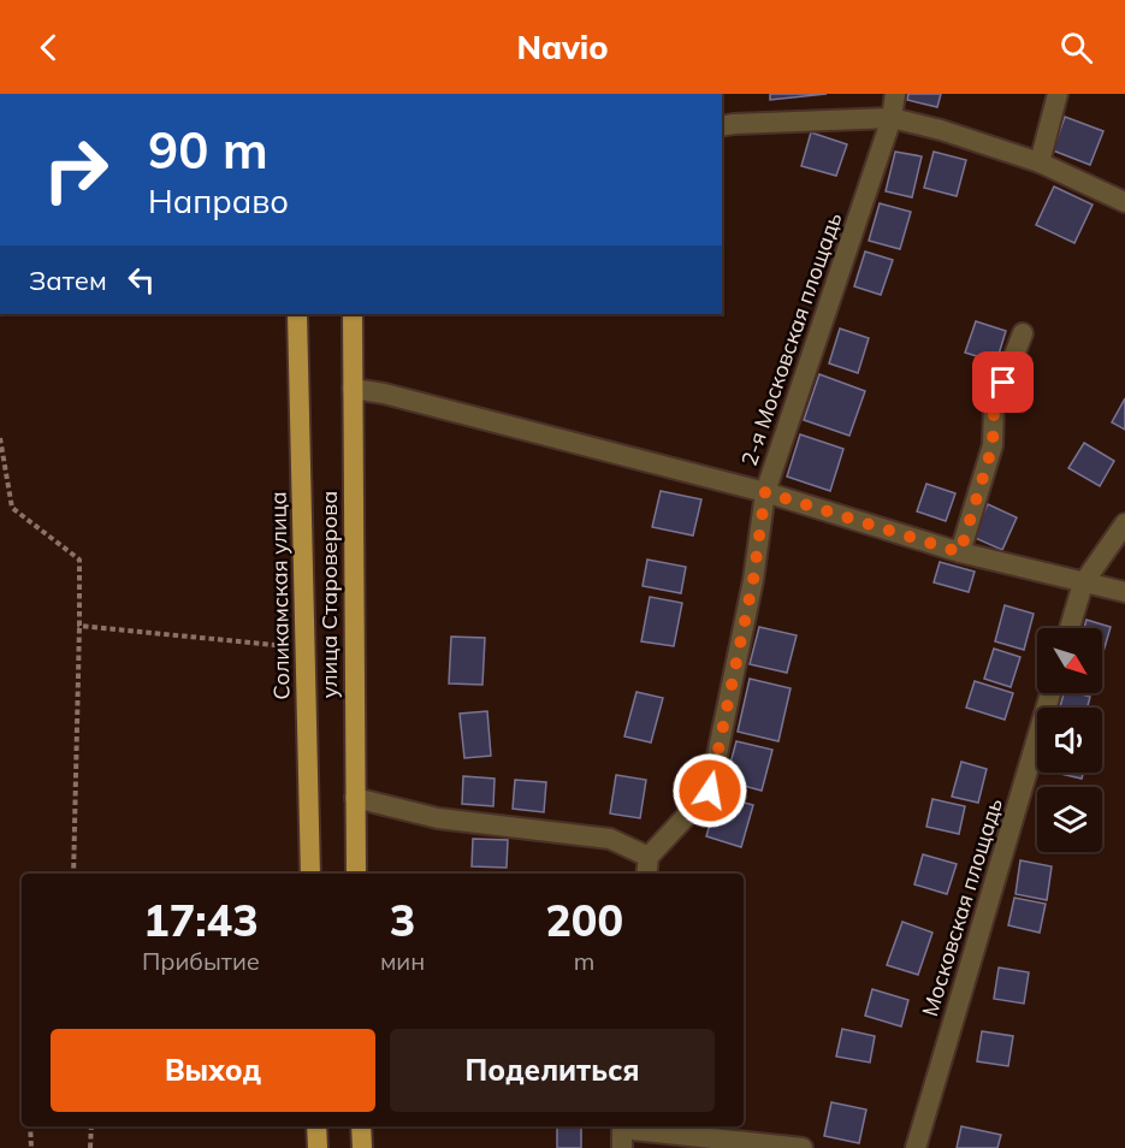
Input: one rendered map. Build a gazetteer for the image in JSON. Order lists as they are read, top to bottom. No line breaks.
{"streets":{"main road":["улица Староверова","Соликамская улица"],"street":["2-я Московская площадь","Московская площадь"]},"north":"bottom right","page":{"header":"Navio","turn":["90 m","Направо"],"then":"Затем","eta":["17:43","Прибытие","3","мин","200","m"],"buttons":["Выход","Поделиться"]}}
